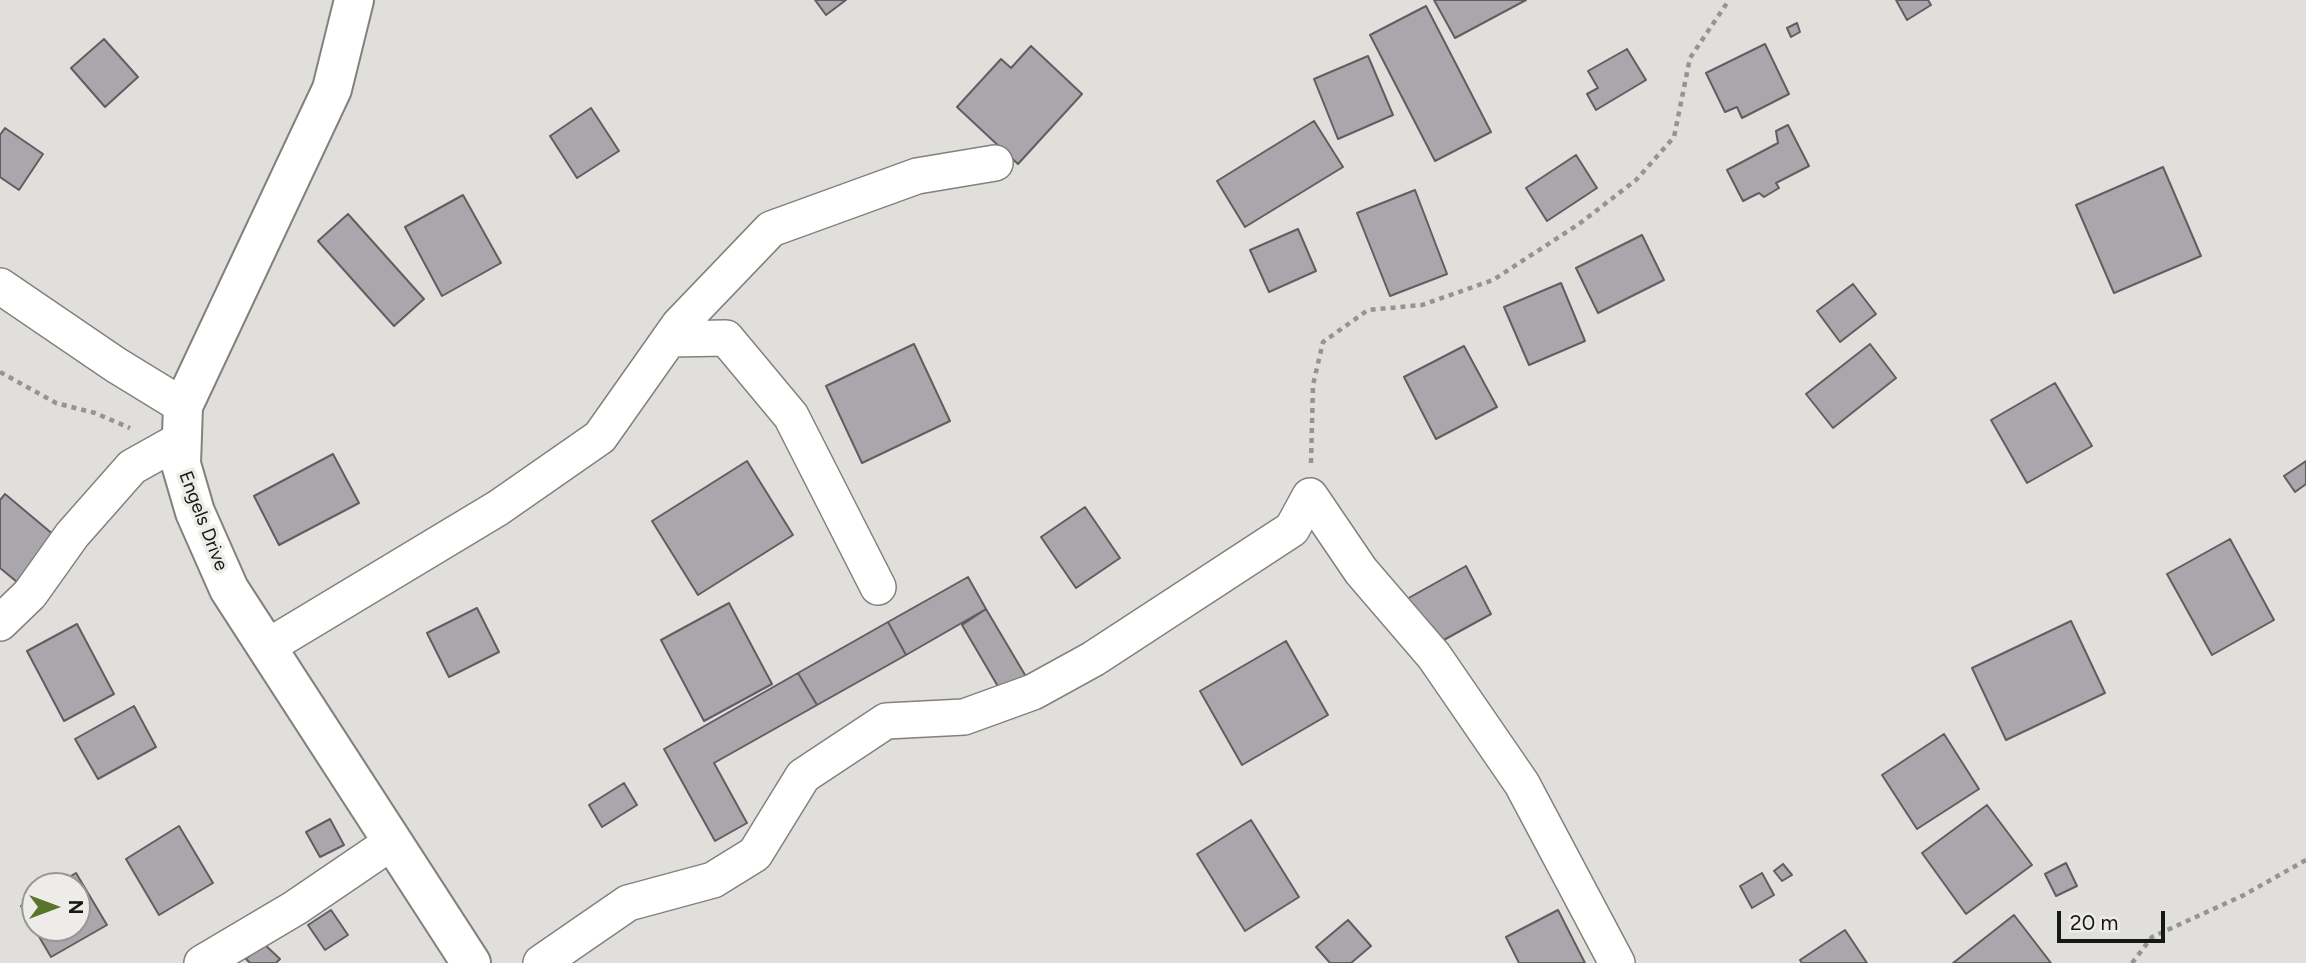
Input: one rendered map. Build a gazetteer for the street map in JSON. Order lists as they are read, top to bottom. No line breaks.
{"streets":{"street":["Engels Drive"]},"scale_bar":"20 m","north":"right"}
